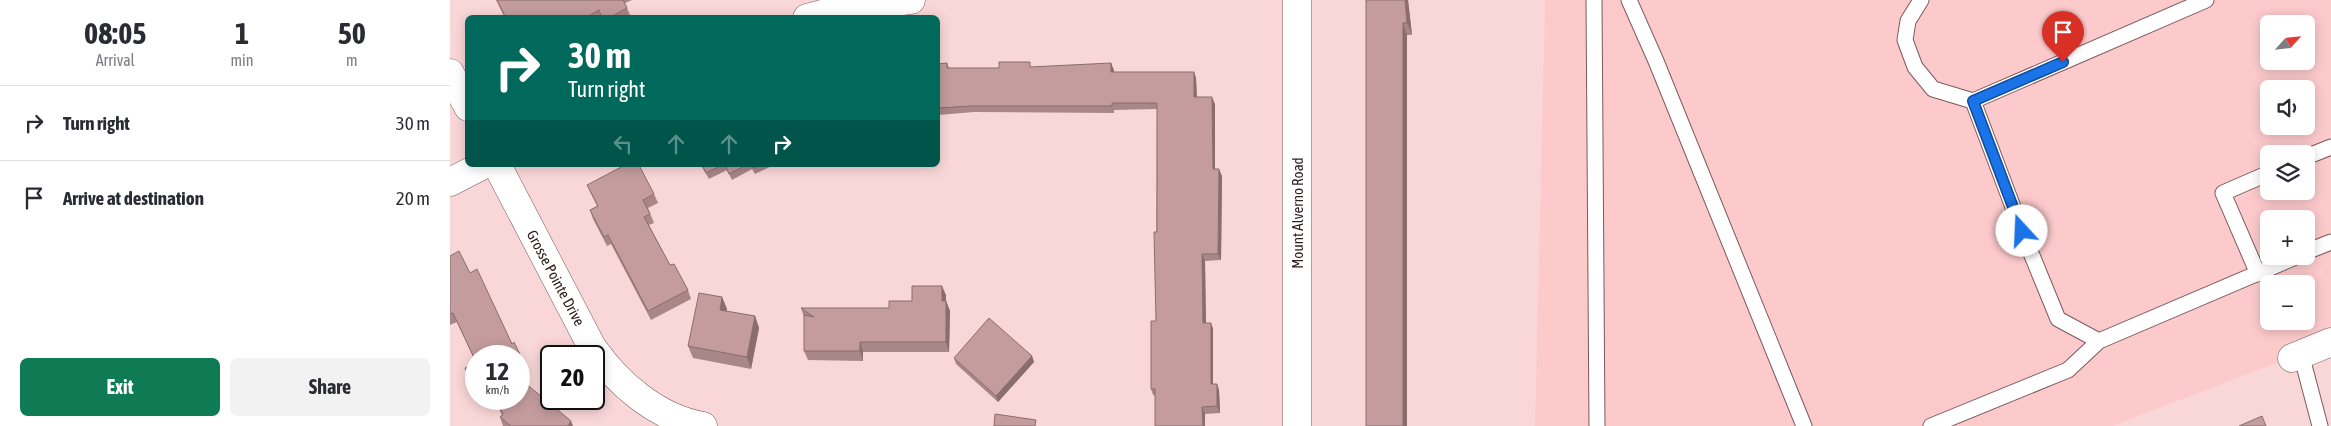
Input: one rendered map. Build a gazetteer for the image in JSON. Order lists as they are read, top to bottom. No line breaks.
{"streets":{"street":["Mount Alverno Road","Grosse Pointe Drive"]},"north":"top right","page":{"eta":["08:05","Arrival","1","min","50","m"],"map_buttons":["+","−"],"turn":["30 m","Turn right"],"list":[{"name":"Turn right","value":"30 m"},{"name":"Arrive at destination","value":"20 m"}],"speed":"12 km/h","limit":"20","buttons":["Exit","Share"]}}
